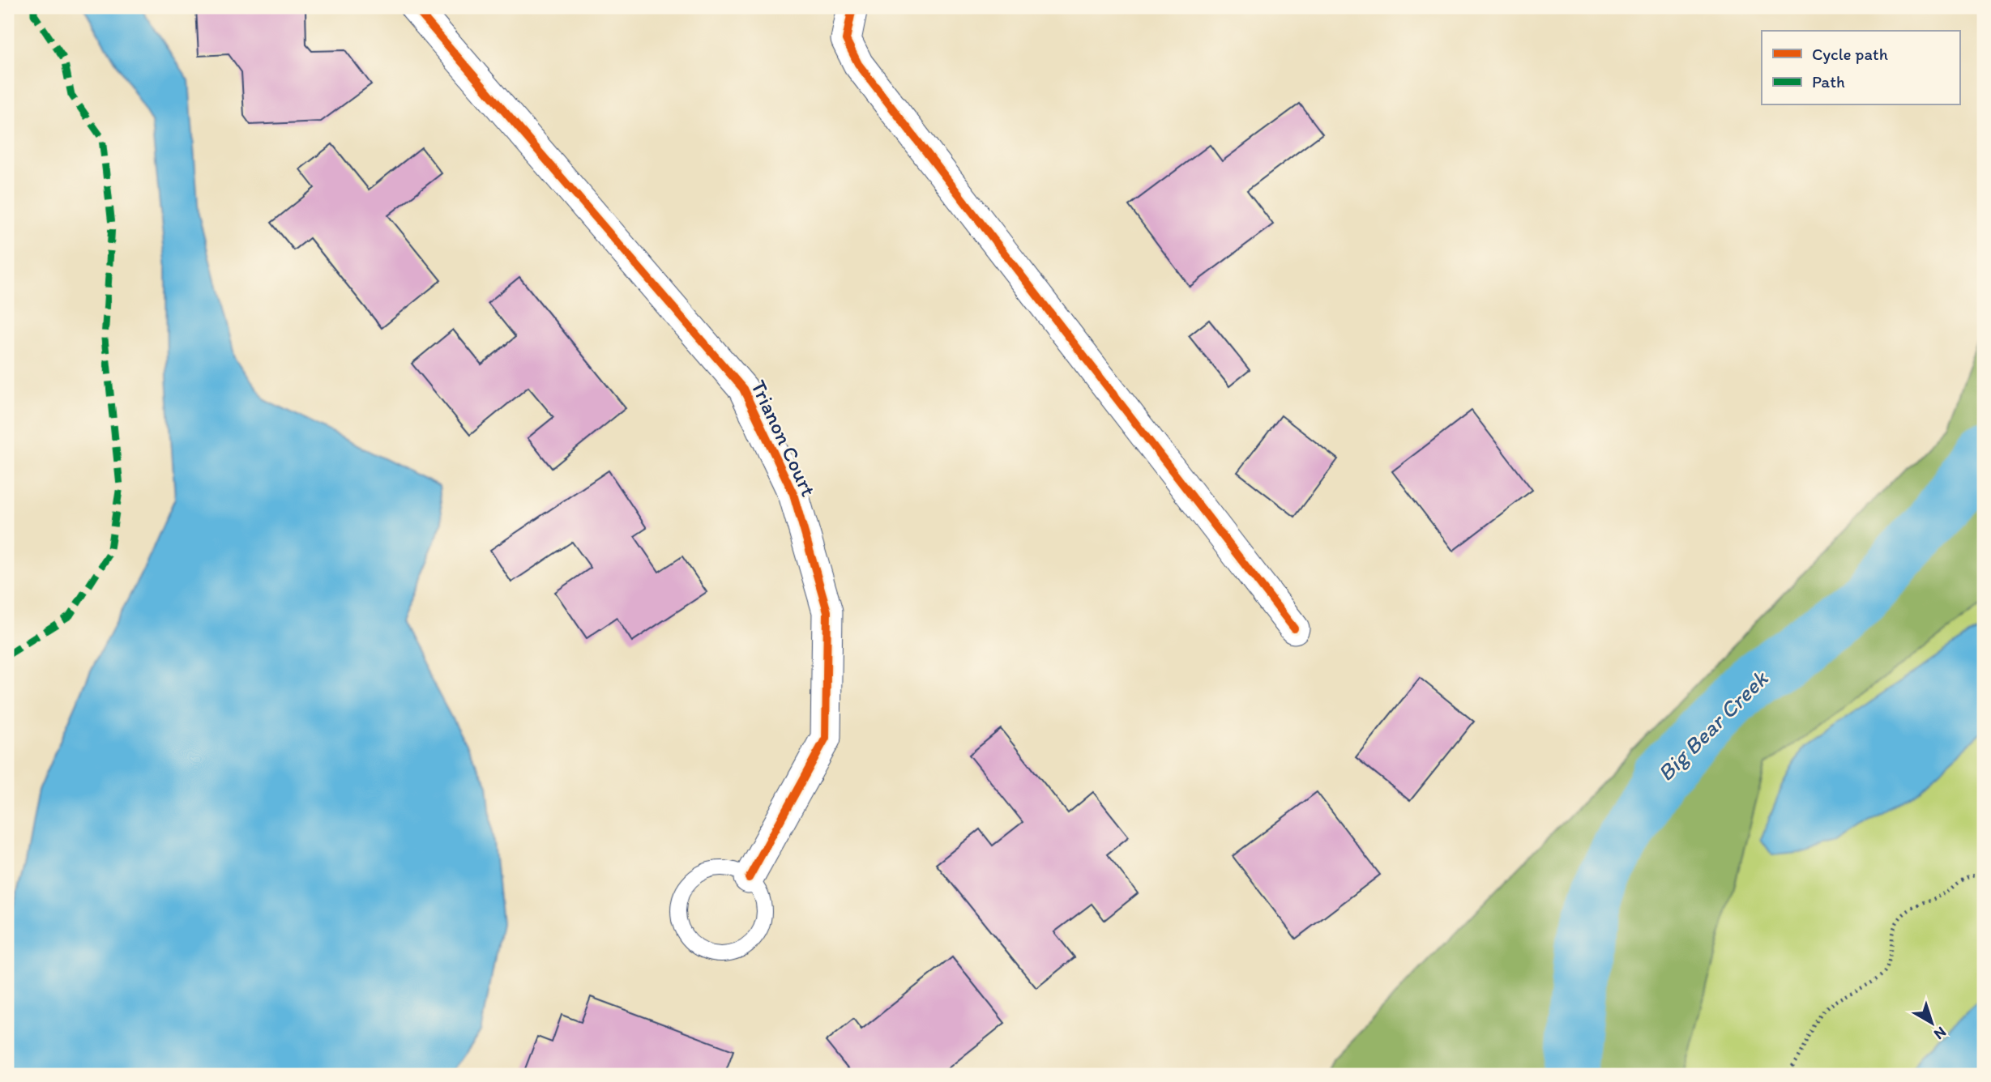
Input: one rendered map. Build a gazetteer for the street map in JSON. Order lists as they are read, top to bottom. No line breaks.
{"streets":{"street":["Trianon Court"]},"water":["Big Bear Creek"],"legend":["Cycle path","Path"],"north":"bottom right"}
